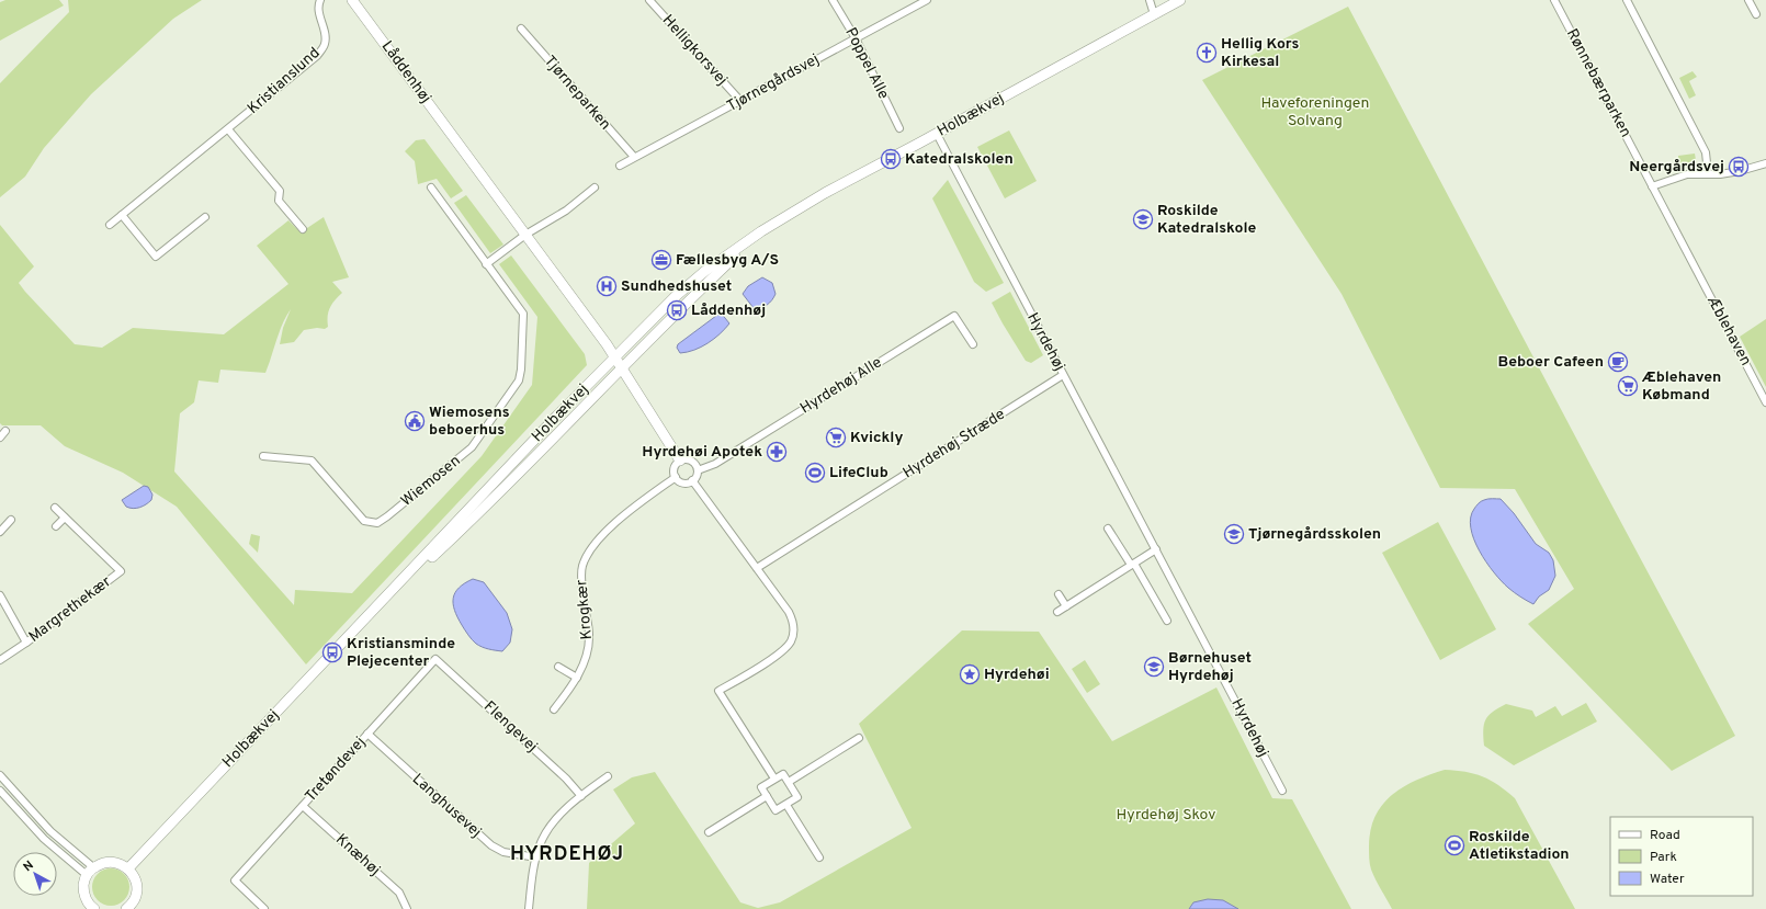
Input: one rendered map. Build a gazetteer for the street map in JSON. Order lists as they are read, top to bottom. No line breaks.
{"streets":{"street":["Helligkorsvej","Poppel Alle","Låddenhøj","Kristianslund","Tjørnegårdsvej","Rønnebærparken","Tjørneparken","Holbækvej","Æblehaven","Hyrdehøj","Hyrdehøj Alle","Hyrdehøj Stræde","Wiemosen","Margrethekær","Krogkær","Flengevej","Tretøndevej","Langhusevej","Knæhøj"]},"crossings":[["Helligkorsvej","Tjørnegårdsvej"],["Poppel Alle","Tjørnegårdsvej"],["Låddenhøj","Holbækvej"],["Tjørnegårdsvej","Tjørneparken"],["Rønnebærparken","Æblehaven"],["Holbækvej","Hyrdehøj"],["Hyrdehøj","Hyrdehøj Stræde"],["Hyrdehøj Alle","Krogkær"],["Flengevej","Tretøndevej"],["Tretøndevej","Langhusevej"],["Tretøndevej","Knæhøj"]],"districts":["HYRDEHØJ"],"parks":["Haveforeningen Solvang","Hyrdehøj Skov"],"places":{"church":["Hellig Kors Kirkesal"],"bus stop":["Katedralskolen","Neergårdsvej","Låddenhøj","Kristiansminde Plejecenter"],"school or university":["Roskilde Katedralskole","Tjørnegårdsskolen","Børnehuset Hyrdehøj"],"office":["Fællesbyg A/S"],"hospital":["Sundhedshuset"],"cafe":["Beboer Cafeen"],"supermarket":["Æblehaven Købmand","Kvickly"],"public building":["Wiemosens beboerhus"],"pharmacy":["Hyrdehøi Apotek"],"sports":["LifeClub","Roskilde Atletikstadion"],"place":["Hyrdehøi"]},"legend":["Road","Park","Water"],"north":"top left"}
